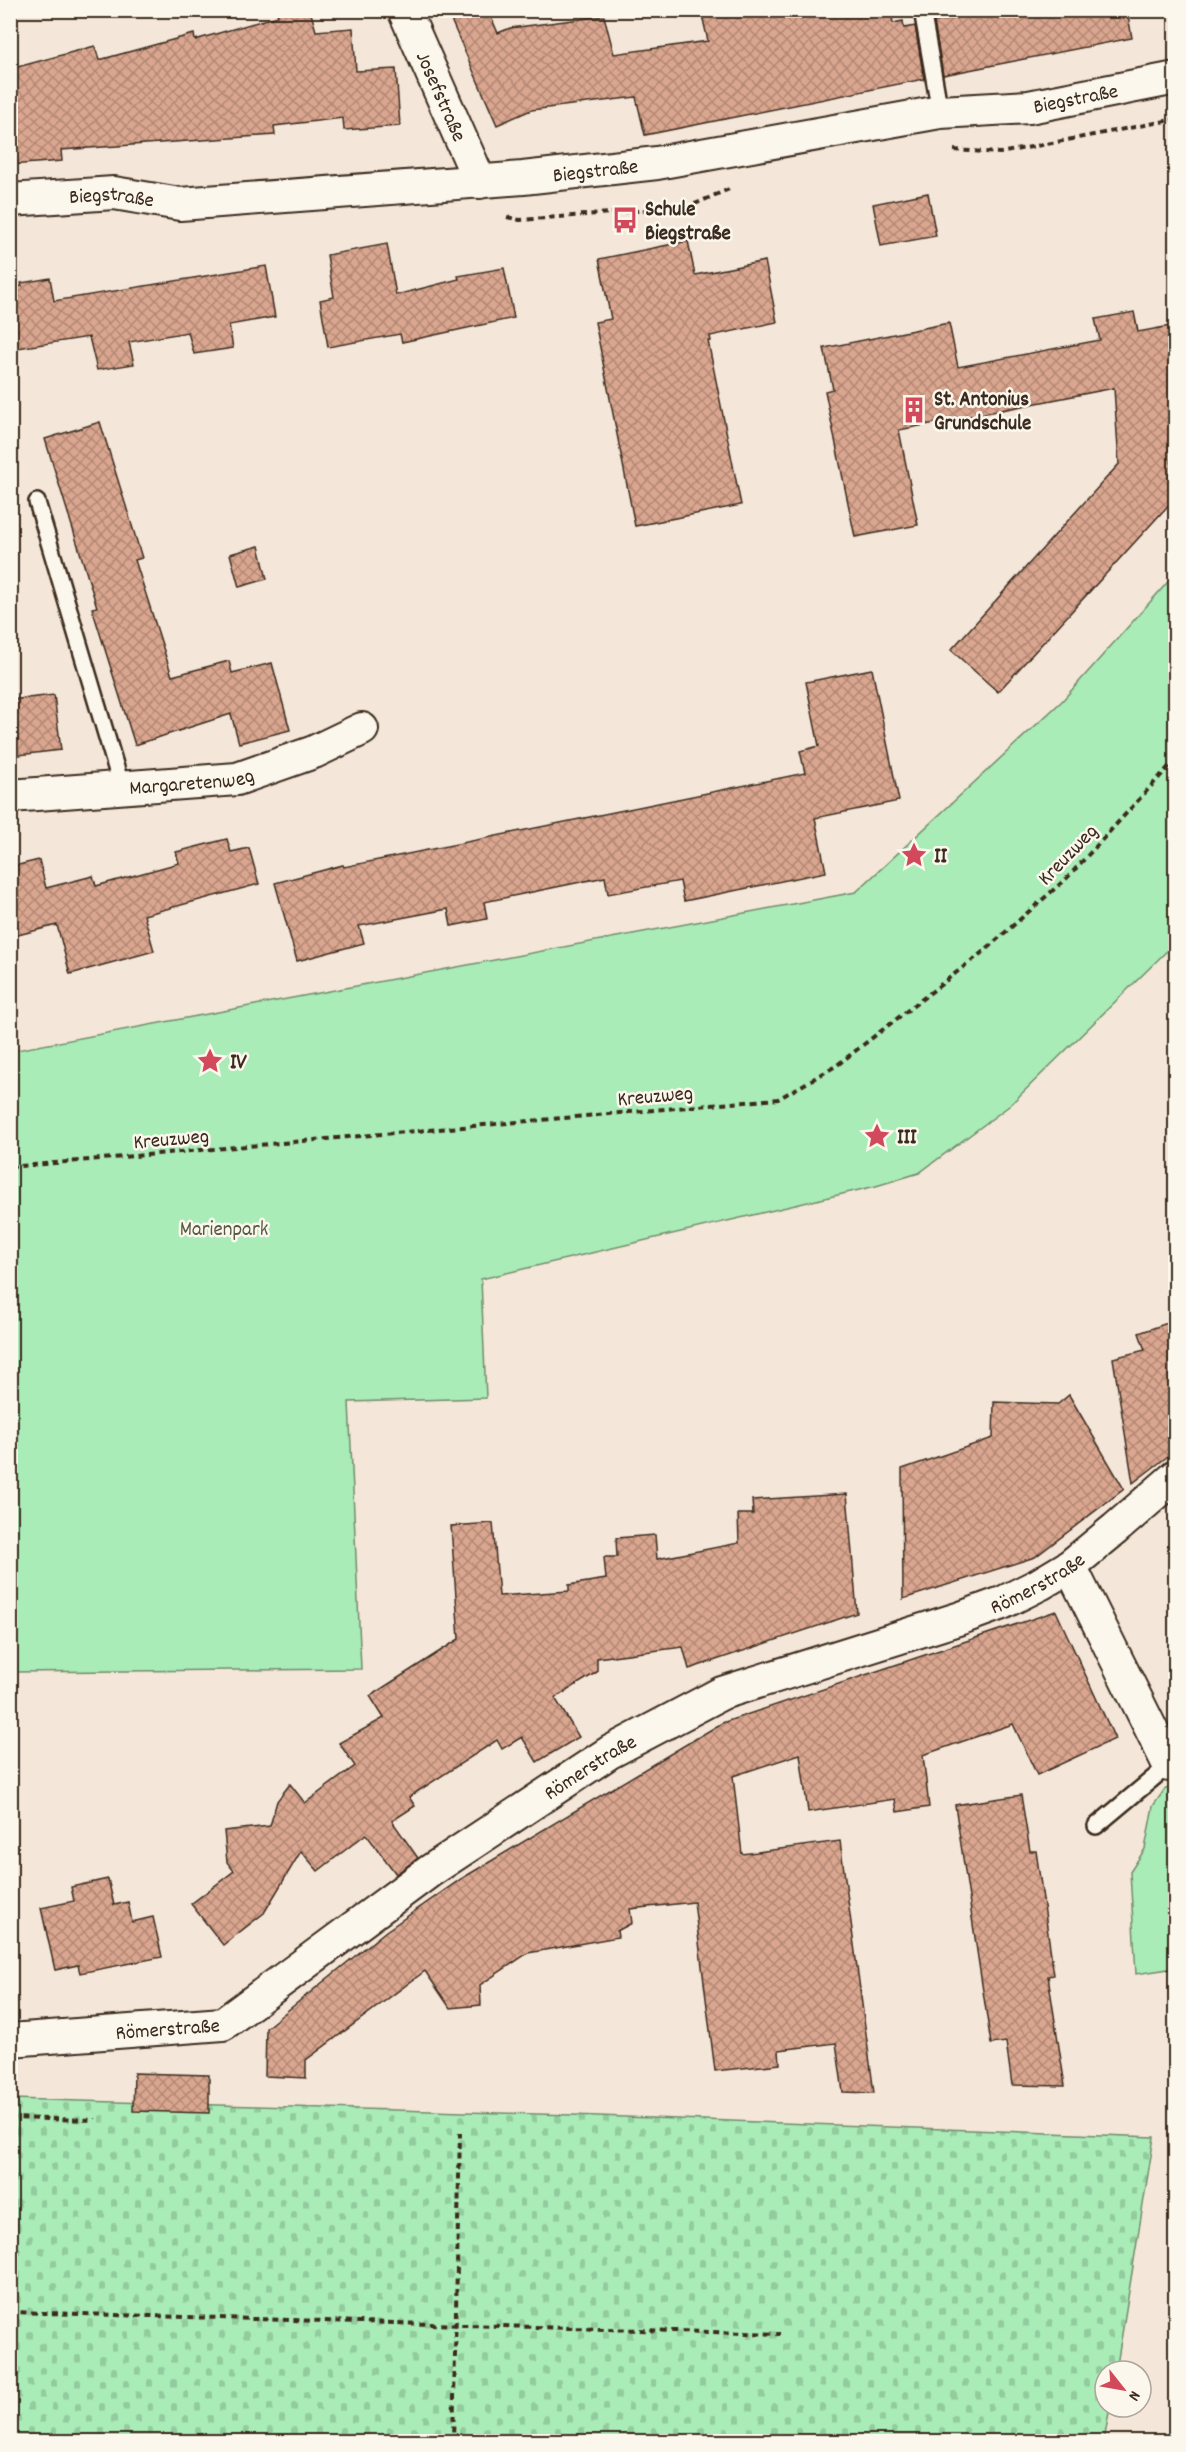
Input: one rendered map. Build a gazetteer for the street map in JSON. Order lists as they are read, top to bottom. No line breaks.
{"streets":{"street":["Josefstraße","Biegstraße","Margaretenweg","Römerstraße"],"path":["Kreuzweg"]},"crossings":[["Josefstraße","Biegstraße"]],"parks":["Marienpark"],"places":{"bus stop":["Schule Biegstraße"],"building":["St. Antonius Grundschule"],"place":["II","IV","III"]},"north":"bottom right"}
